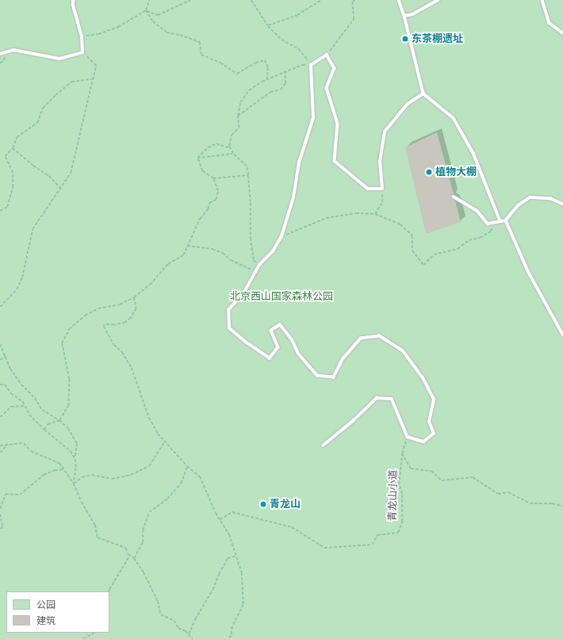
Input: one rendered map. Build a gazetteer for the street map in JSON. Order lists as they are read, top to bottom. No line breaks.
{"streets":{"path":["青龙山小道"]},"parks":["北京西山国家森林公园"],"places":["东茶棚遗址","植物大棚","青龙山"],"legend":["公园","建筑"]}
